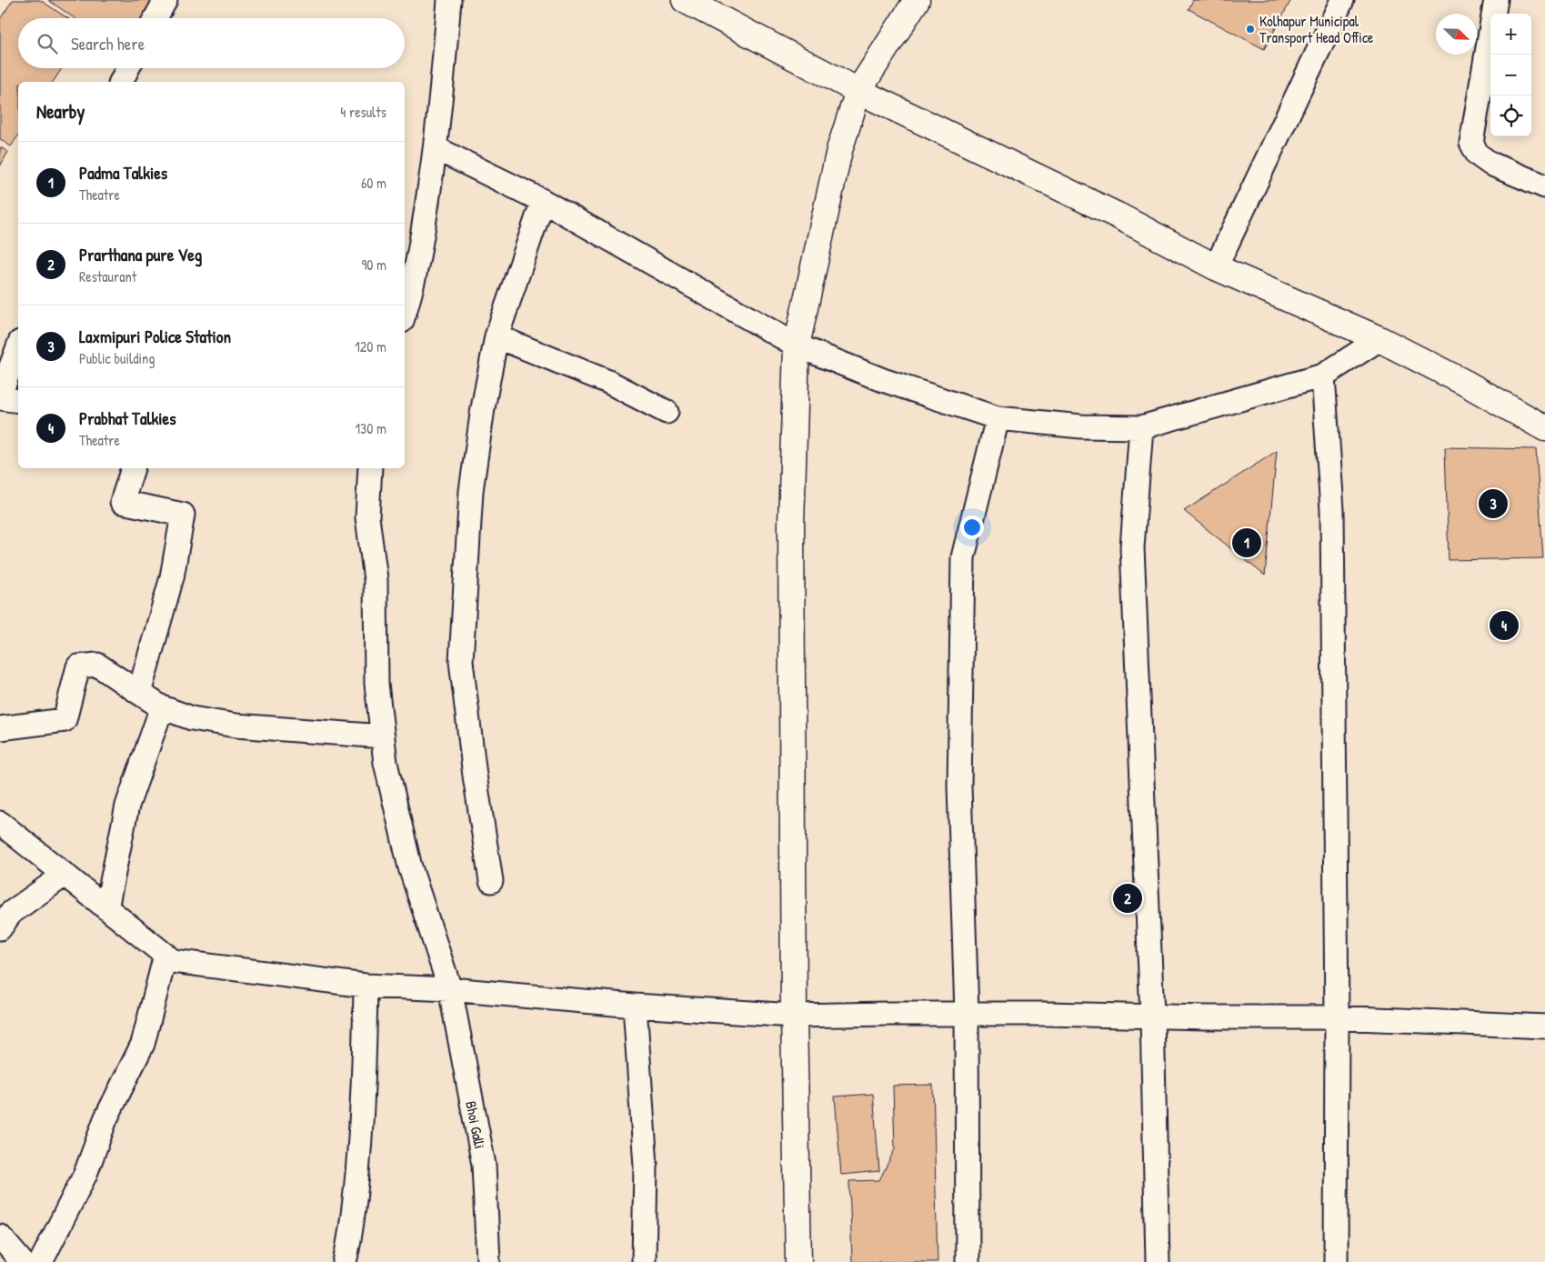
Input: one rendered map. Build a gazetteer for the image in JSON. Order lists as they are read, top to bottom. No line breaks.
{"streets":{"street":["Bhoi Galli"]},"places":["Kolhapur Municipal Transport Head Office"],"north":"bottom right","page":{"map_buttons":["+","−"],"search":"Search here","heading":["Nearby","4 results"],"list":[{"mark":"1","name":"Padma Talkies","note":"Theatre","value":"60 m"},{"mark":"2","name":"Prarthana pure Veg","note":"Restaurant","value":"90 m"},{"mark":"3","name":"Laxmipuri Police Station","note":"Public building","value":"120 m"},{"mark":"4","name":"Prabhat Talkies","note":"Theatre","value":"130 m"}],"pins":["3","1","4","2"]}}
